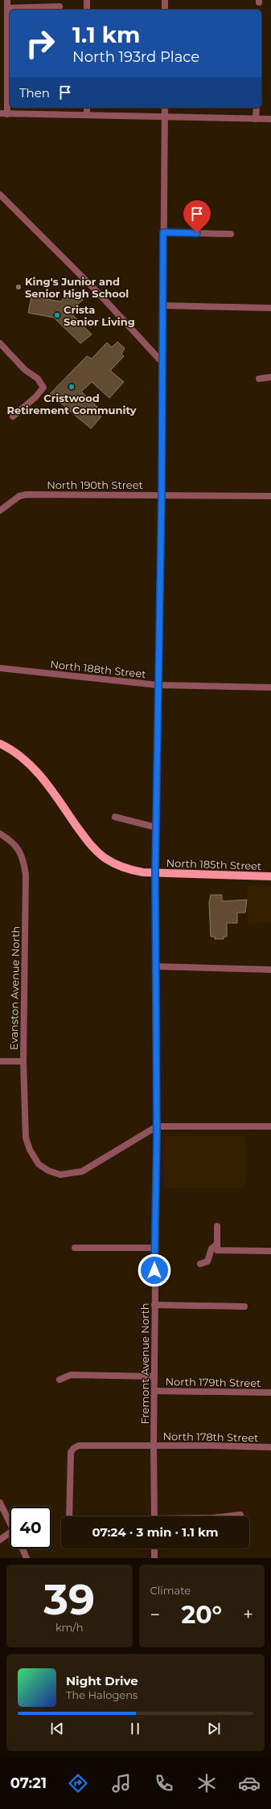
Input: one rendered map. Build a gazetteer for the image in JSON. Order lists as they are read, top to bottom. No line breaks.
{"streets":{"main road":["North 185th Street"],"street":["North 190th Street","North 188th Street","Evanston Avenue North","Fremont Avenue North","North 179th Street","North 178th Street"]},"crossings":[["North 190th Street","Fremont Avenue North"],["North 188th Street","Fremont Avenue North"],["North 185th Street","Fremont Avenue North"],["Evanston Avenue North","Fremont Avenue North"],["Fremont Avenue North","North 179th Street"],["Fremont Avenue North","North 178th Street"]],"places":["King's Junior and Senior High School","Crista Senior Living","Cristwood Retirement Community"],"page":{"turn":["1.1 km","North 193rd Place"],"then":"Then","limit":"40","trip":"07:24 · 3 min · 1.1 km","tile":[["39","km/h"],"Climate"],"heat":["−","20°","+"],"song":["Night Drive","The Halogens"],"tabs":"07:21"}}
